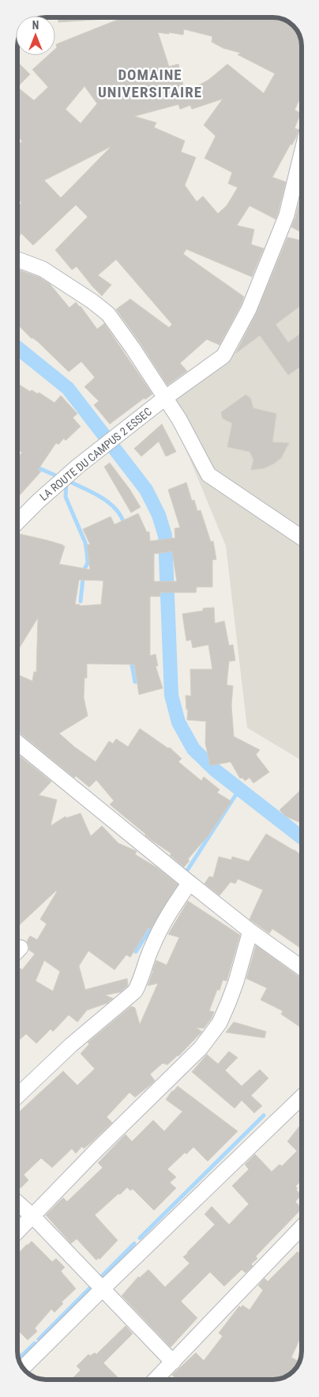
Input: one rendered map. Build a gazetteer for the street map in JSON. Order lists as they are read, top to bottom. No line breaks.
{"streets":{"street":["LA ROUTE DU CAMPUS 2 ESSEC"]},"districts":["DOMAINE UNIVERSITAIRE"],"north":"top"}
